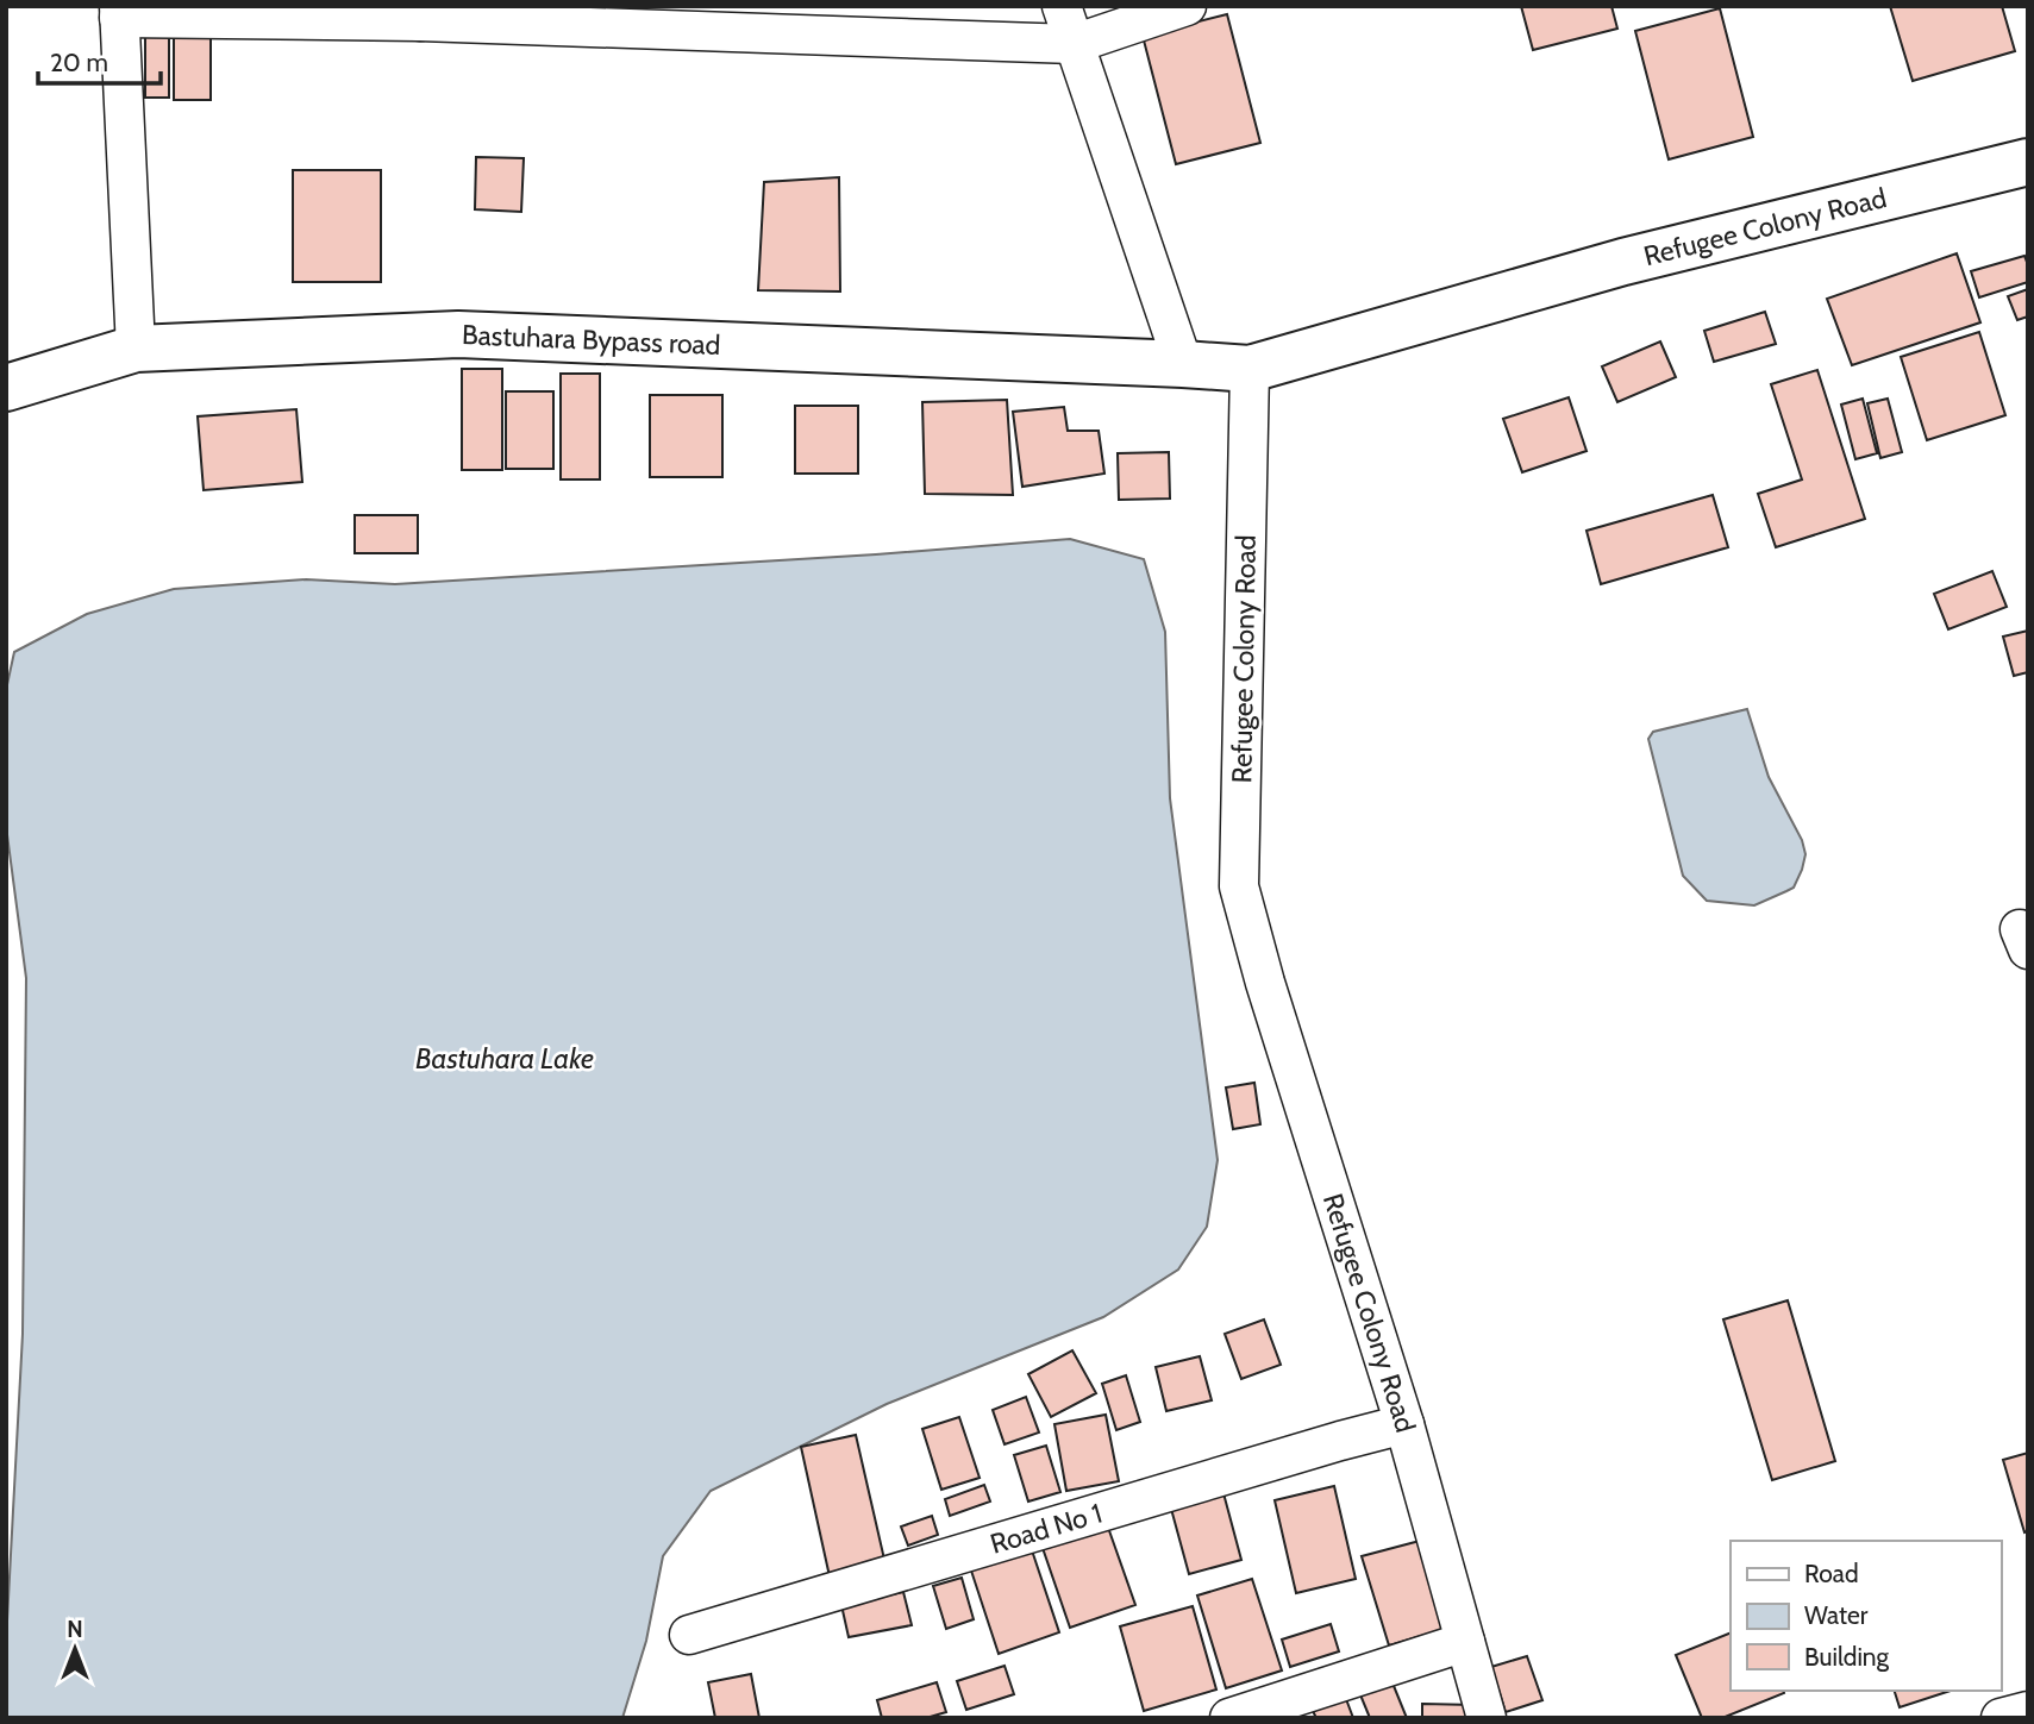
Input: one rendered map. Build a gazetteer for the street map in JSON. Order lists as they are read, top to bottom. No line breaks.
{"streets":{"main road":["Refugee Colony Road","Bastuhara Bypass road"],"street":["Road No 1"]},"crossings":[["Refugee Colony Road","Bastuhara Bypass road"],["Refugee Colony Road","Road No 1"]],"water":["Bastuhara Lake"],"legend":["Road","Water","Building"],"scale_bar":"20 m","north":"top"}
